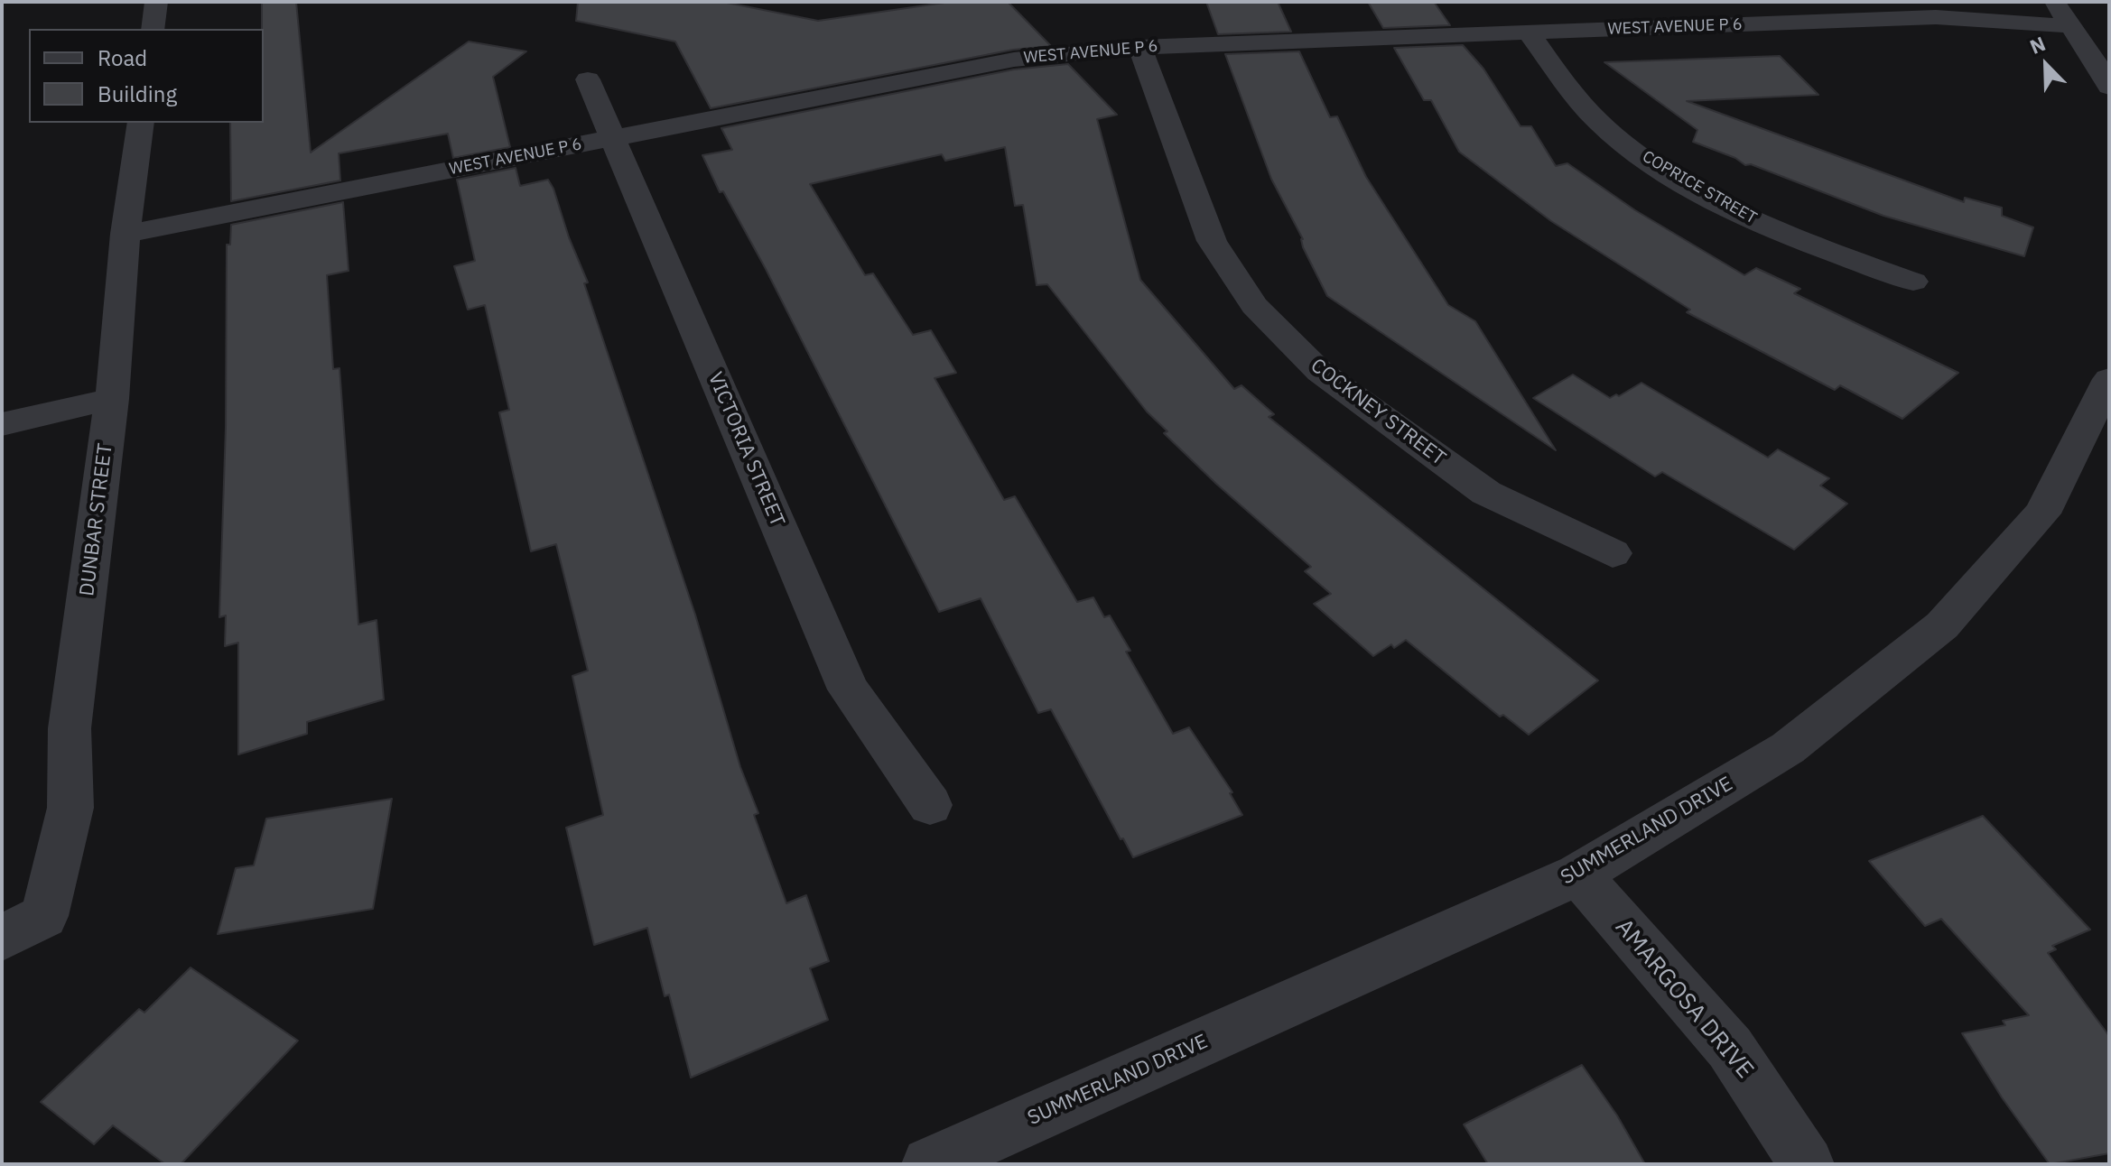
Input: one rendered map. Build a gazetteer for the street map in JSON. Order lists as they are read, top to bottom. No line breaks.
{"streets":{"street":["WEST AVENUE P 6","COPRICE STREET","COCKNEY STREET","VICTORIA STREET","DUNBAR STREET","SUMMERLAND DRIVE","AMARGOSA DRIVE"]},"crossings":[["WEST AVENUE P 6","COPRICE STREET"],["WEST AVENUE P 6","COCKNEY STREET"],["WEST AVENUE P 6","VICTORIA STREET"],["WEST AVENUE P 6","DUNBAR STREET"],["SUMMERLAND DRIVE","AMARGOSA DRIVE"]],"legend":["Road","Building"],"north":"top left"}
